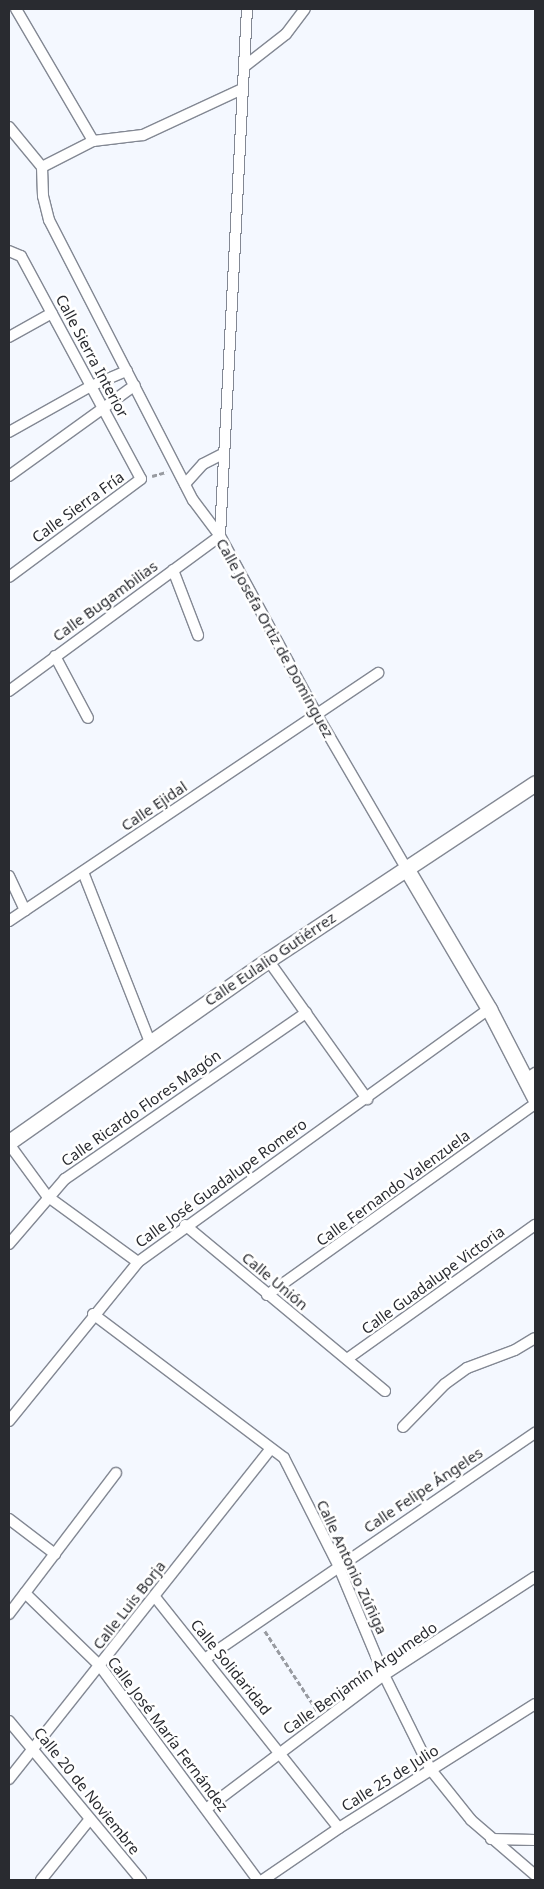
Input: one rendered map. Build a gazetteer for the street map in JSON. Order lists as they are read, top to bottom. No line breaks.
{"streets":{"street":["Calle Sierra Interior","Calle Sierra Fría","Calle Bugambilias","Calle Josefa Ortiz de Domínguez","Calle Ejidal","Calle Eulalio Gutiérrez","Calle Ricardo Flores Magón","Calle José Guadalupe Romero","Calle Fernando Valenzuela","Calle Guadalupe Victoria","Calle Unión","Calle Felipe Ángeles","Calle Antonio Zúñiga","Calle Luis Borja","Calle Solidaridad","Calle Benjamín Argumedo","Calle José María Fernández","Calle 25 de Julio","Calle 20 de Noviembre"]},"crossings":[["Calle Sierra Interior","Calle Sierra Fría"],["Calle Bugambilias","Calle Josefa Ortiz de Domínguez"],["Calle Josefa Ortiz de Domínguez","Calle Ejidal"],["Calle Josefa Ortiz de Domínguez","Calle Eulalio Gutiérrez"],["Calle Josefa Ortiz de Domínguez","Calle José Guadalupe Romero"],["Calle José Guadalupe Romero","Calle Unión"],["Calle José Guadalupe Romero","Calle Antonio Zúñiga"],["Calle Fernando Valenzuela","Calle Unión"],["Calle Guadalupe Victoria","Calle Unión"],["Calle Felipe Ángeles","Calle Antonio Zúñiga"],["Calle Felipe Ángeles","Calle Solidaridad"],["Calle Antonio Zúñiga","Calle Luis Borja"],["Calle Antonio Zúñiga","Calle Benjamín Argumedo"],["Calle Antonio Zúñiga","Calle 25 de Julio"],["Calle Luis Borja","Calle Solidaridad"],["Calle Luis Borja","Calle José María Fernández"],["Calle Luis Borja","Calle 20 de Noviembre"],["Calle Solidaridad","Calle Benjamín Argumedo"],["Calle Solidaridad","Calle 25 de Julio"],["Calle Benjamín Argumedo","Calle José María Fernández"]]}
